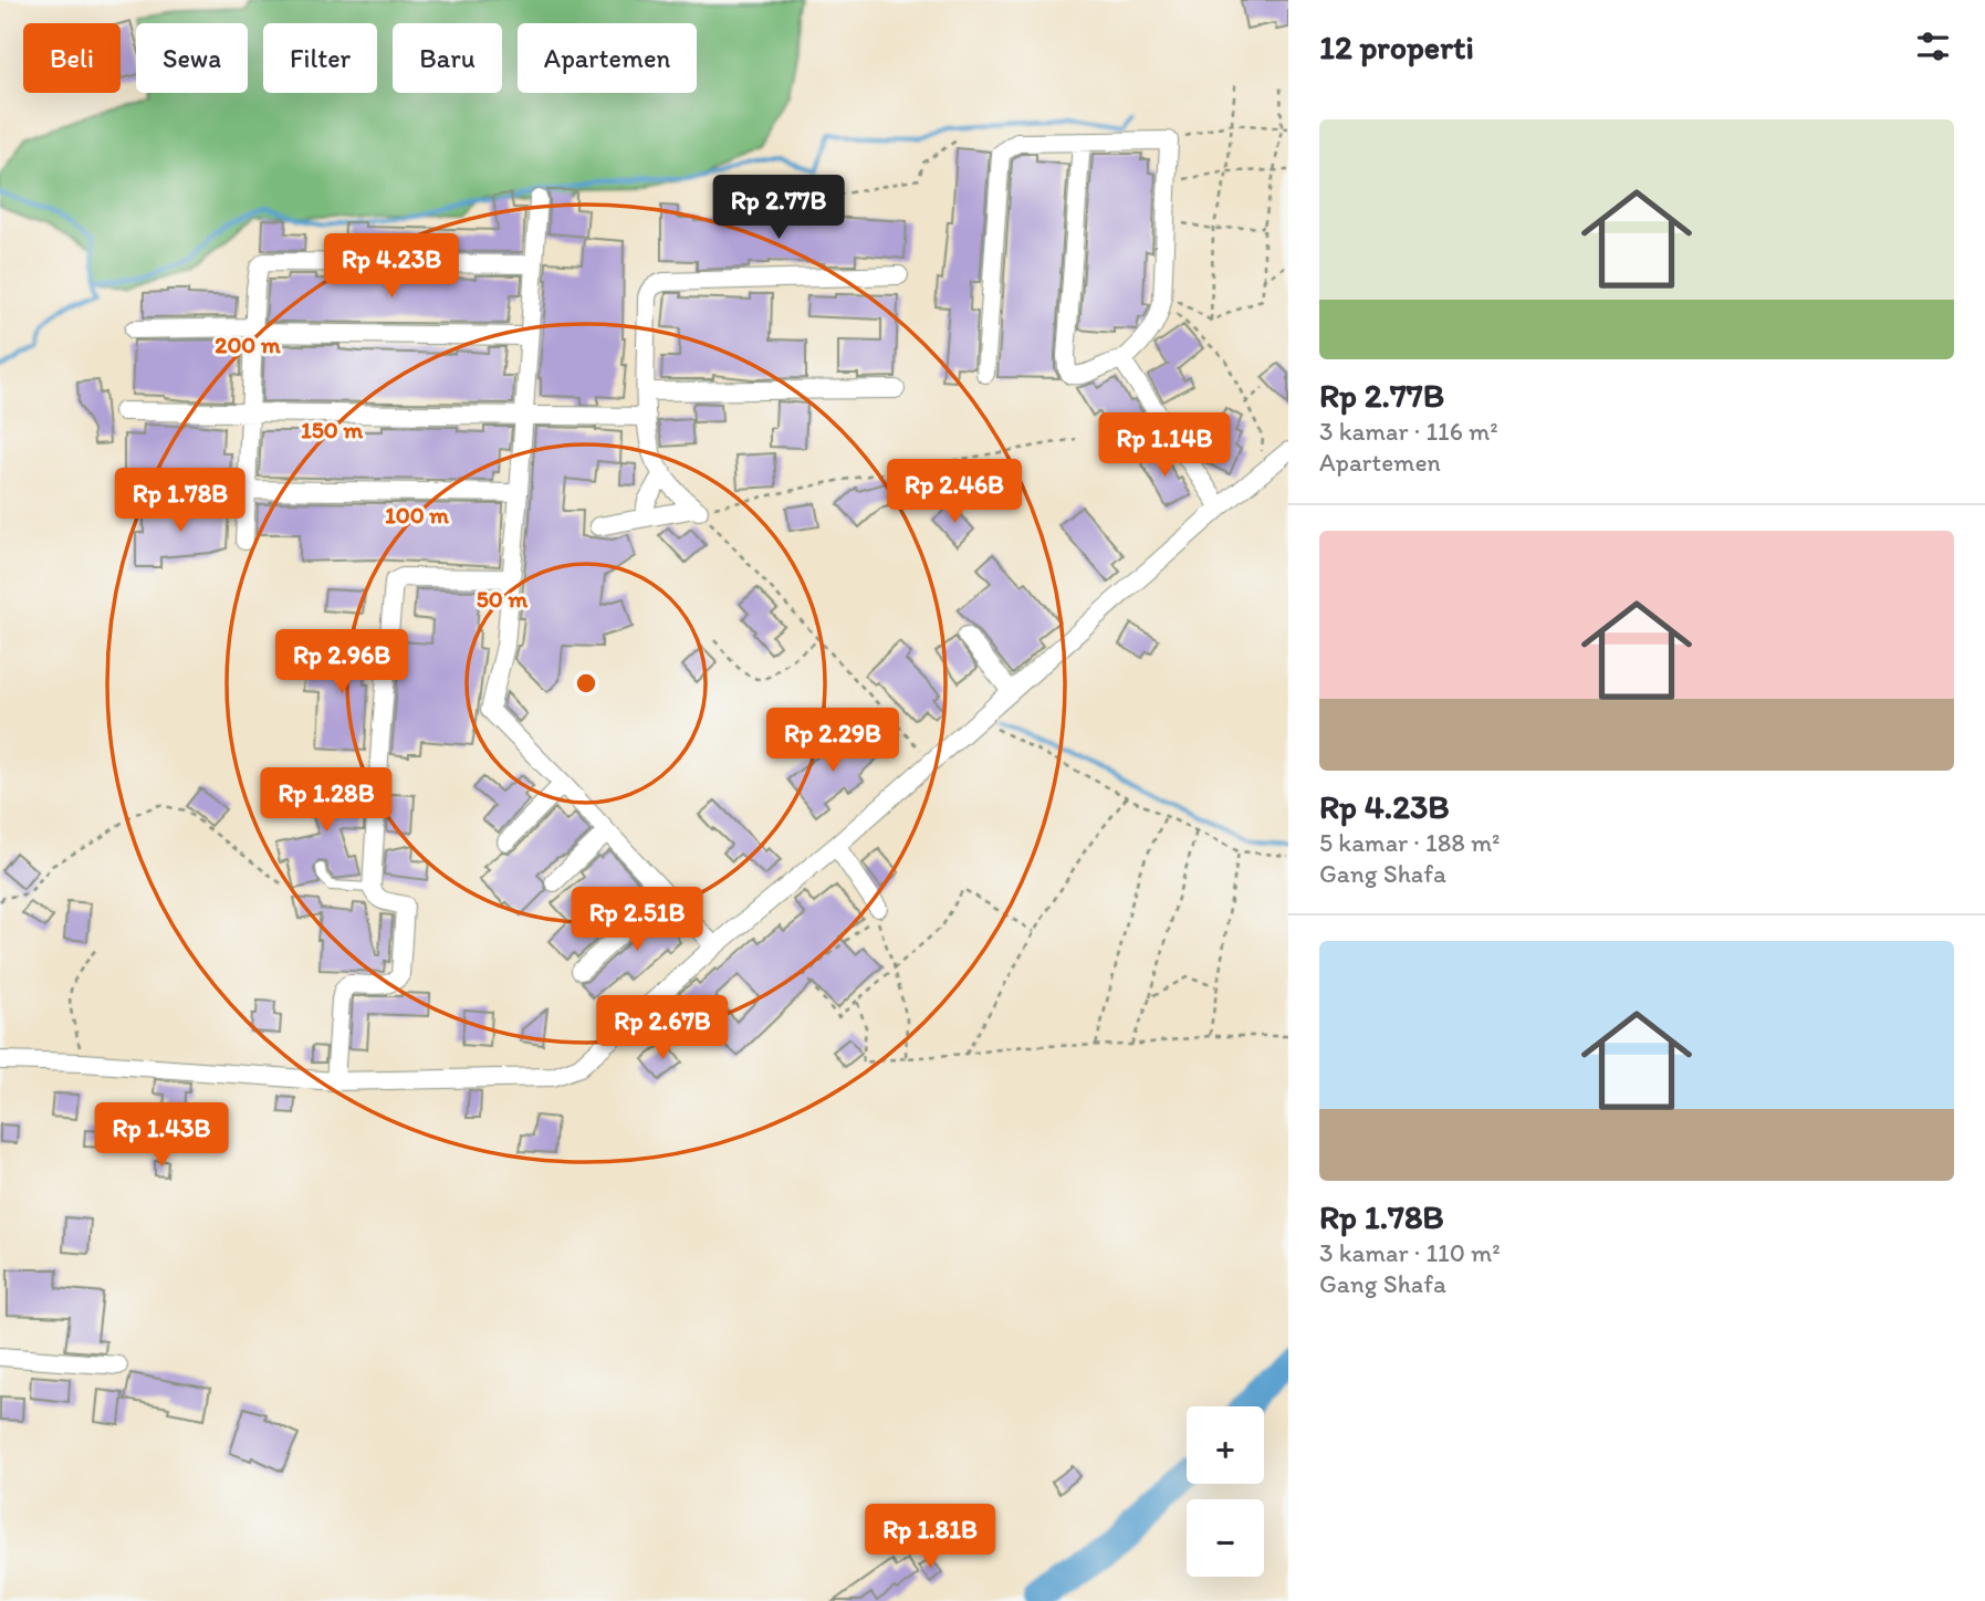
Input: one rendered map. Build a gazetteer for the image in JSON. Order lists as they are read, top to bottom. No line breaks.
{"page":{"heading":"12 properti","chip":["Beli","Sewa","Filter","Baru","Apartemen"],"list":[{"name":"Rp 2.77B","note":"3 kamar · 116 m² · Apartemen"},{"name":"Rp 4.23B","note":"5 kamar · 188 m² · Gang Shafa"},{"name":"Rp 1.78B","note":"3 kamar · 110 m² · Gang Shafa"}],"price":["Rp 2.77B","Rp 4.23B","Rp 1.14B","Rp 2.46B","Rp 1.78B","Rp 2.96B","Rp 2.29B","Rp 1.28B","Rp 2.51B","Rp 2.67B","Rp 1.43B","Rp 1.81B"],"map_buttons":["+","−"]},"rings":["200 m","150 m","100 m","50 m"]}
